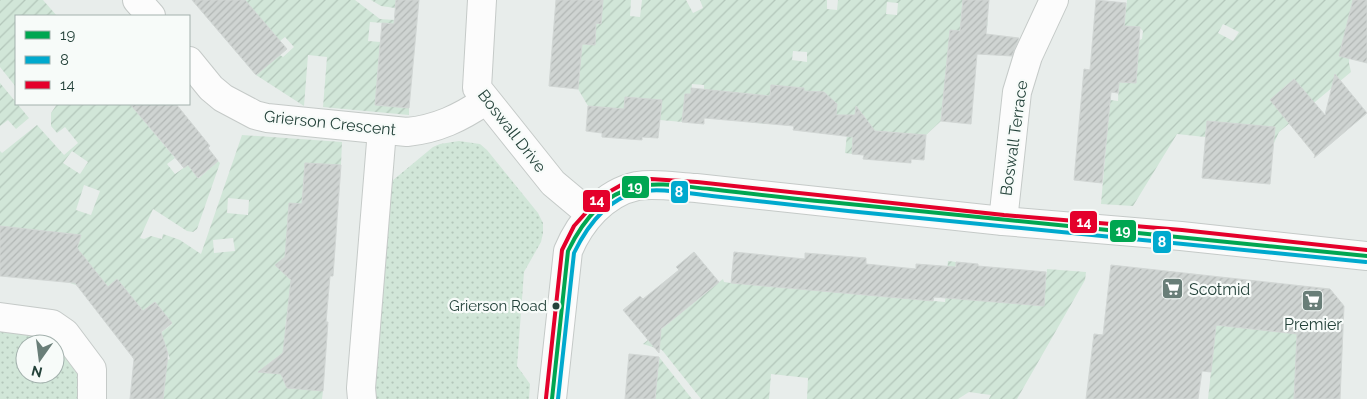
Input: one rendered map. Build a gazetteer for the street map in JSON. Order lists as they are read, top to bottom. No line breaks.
{"streets":{"street":["Grierson Crescent","Boswall Drive","Boswall Terrace"]},"crossings":[["Grierson Crescent","Boswall Drive"]],"places":{"supermarket":["Scotmid","Premier"],"other":["Grierson Road"]},"lines":["transit line 14","transit line 19","transit line 8"],"legend":["19","8","14"],"north":"bottom"}
